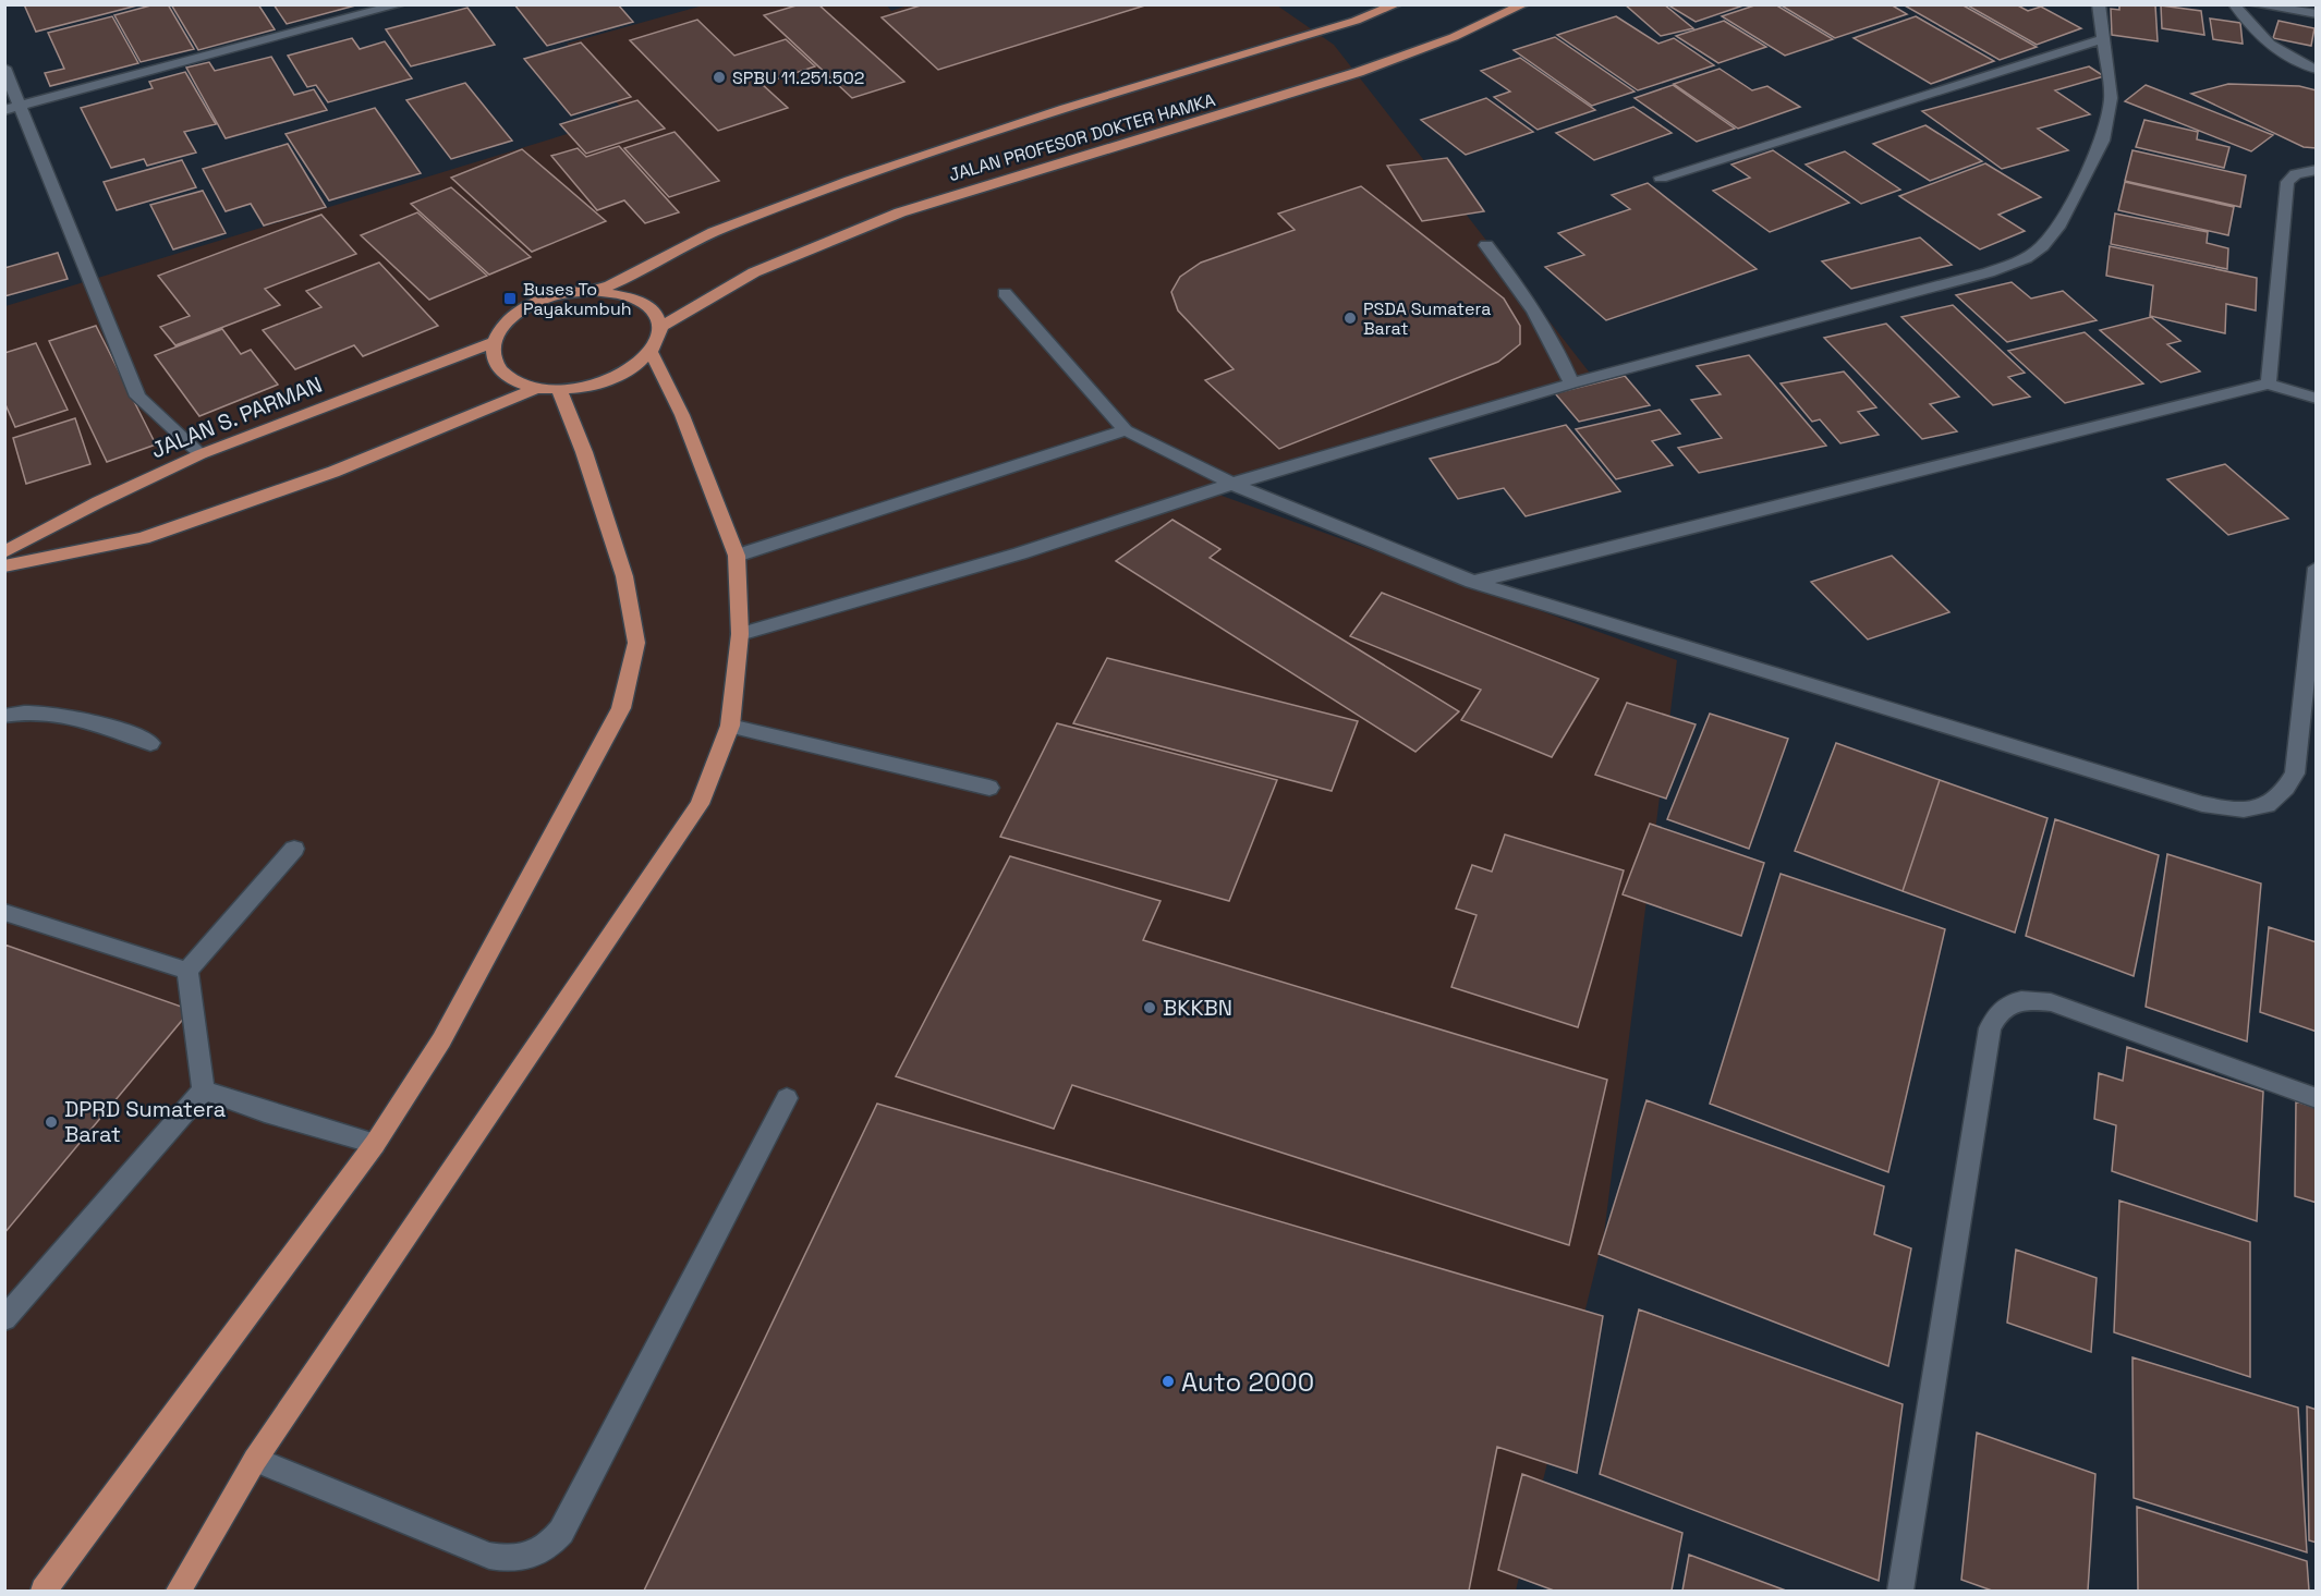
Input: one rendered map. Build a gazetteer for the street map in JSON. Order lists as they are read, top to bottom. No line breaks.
{"streets":{"main road":["JALAN PROFESOR DOKTER HAMKA","JALAN S. PARMAN"]},"crossings":[["JALAN PROFESOR DOKTER HAMKA","JALAN S. PARMAN"]],"places":{"other":["SPBU 11.251.502","PSDA Sumatera Barat","BKKBN","DPRD Sumatera Barat","Auto 2000"],"transit":["Buses To Payakumbuh"]}}
